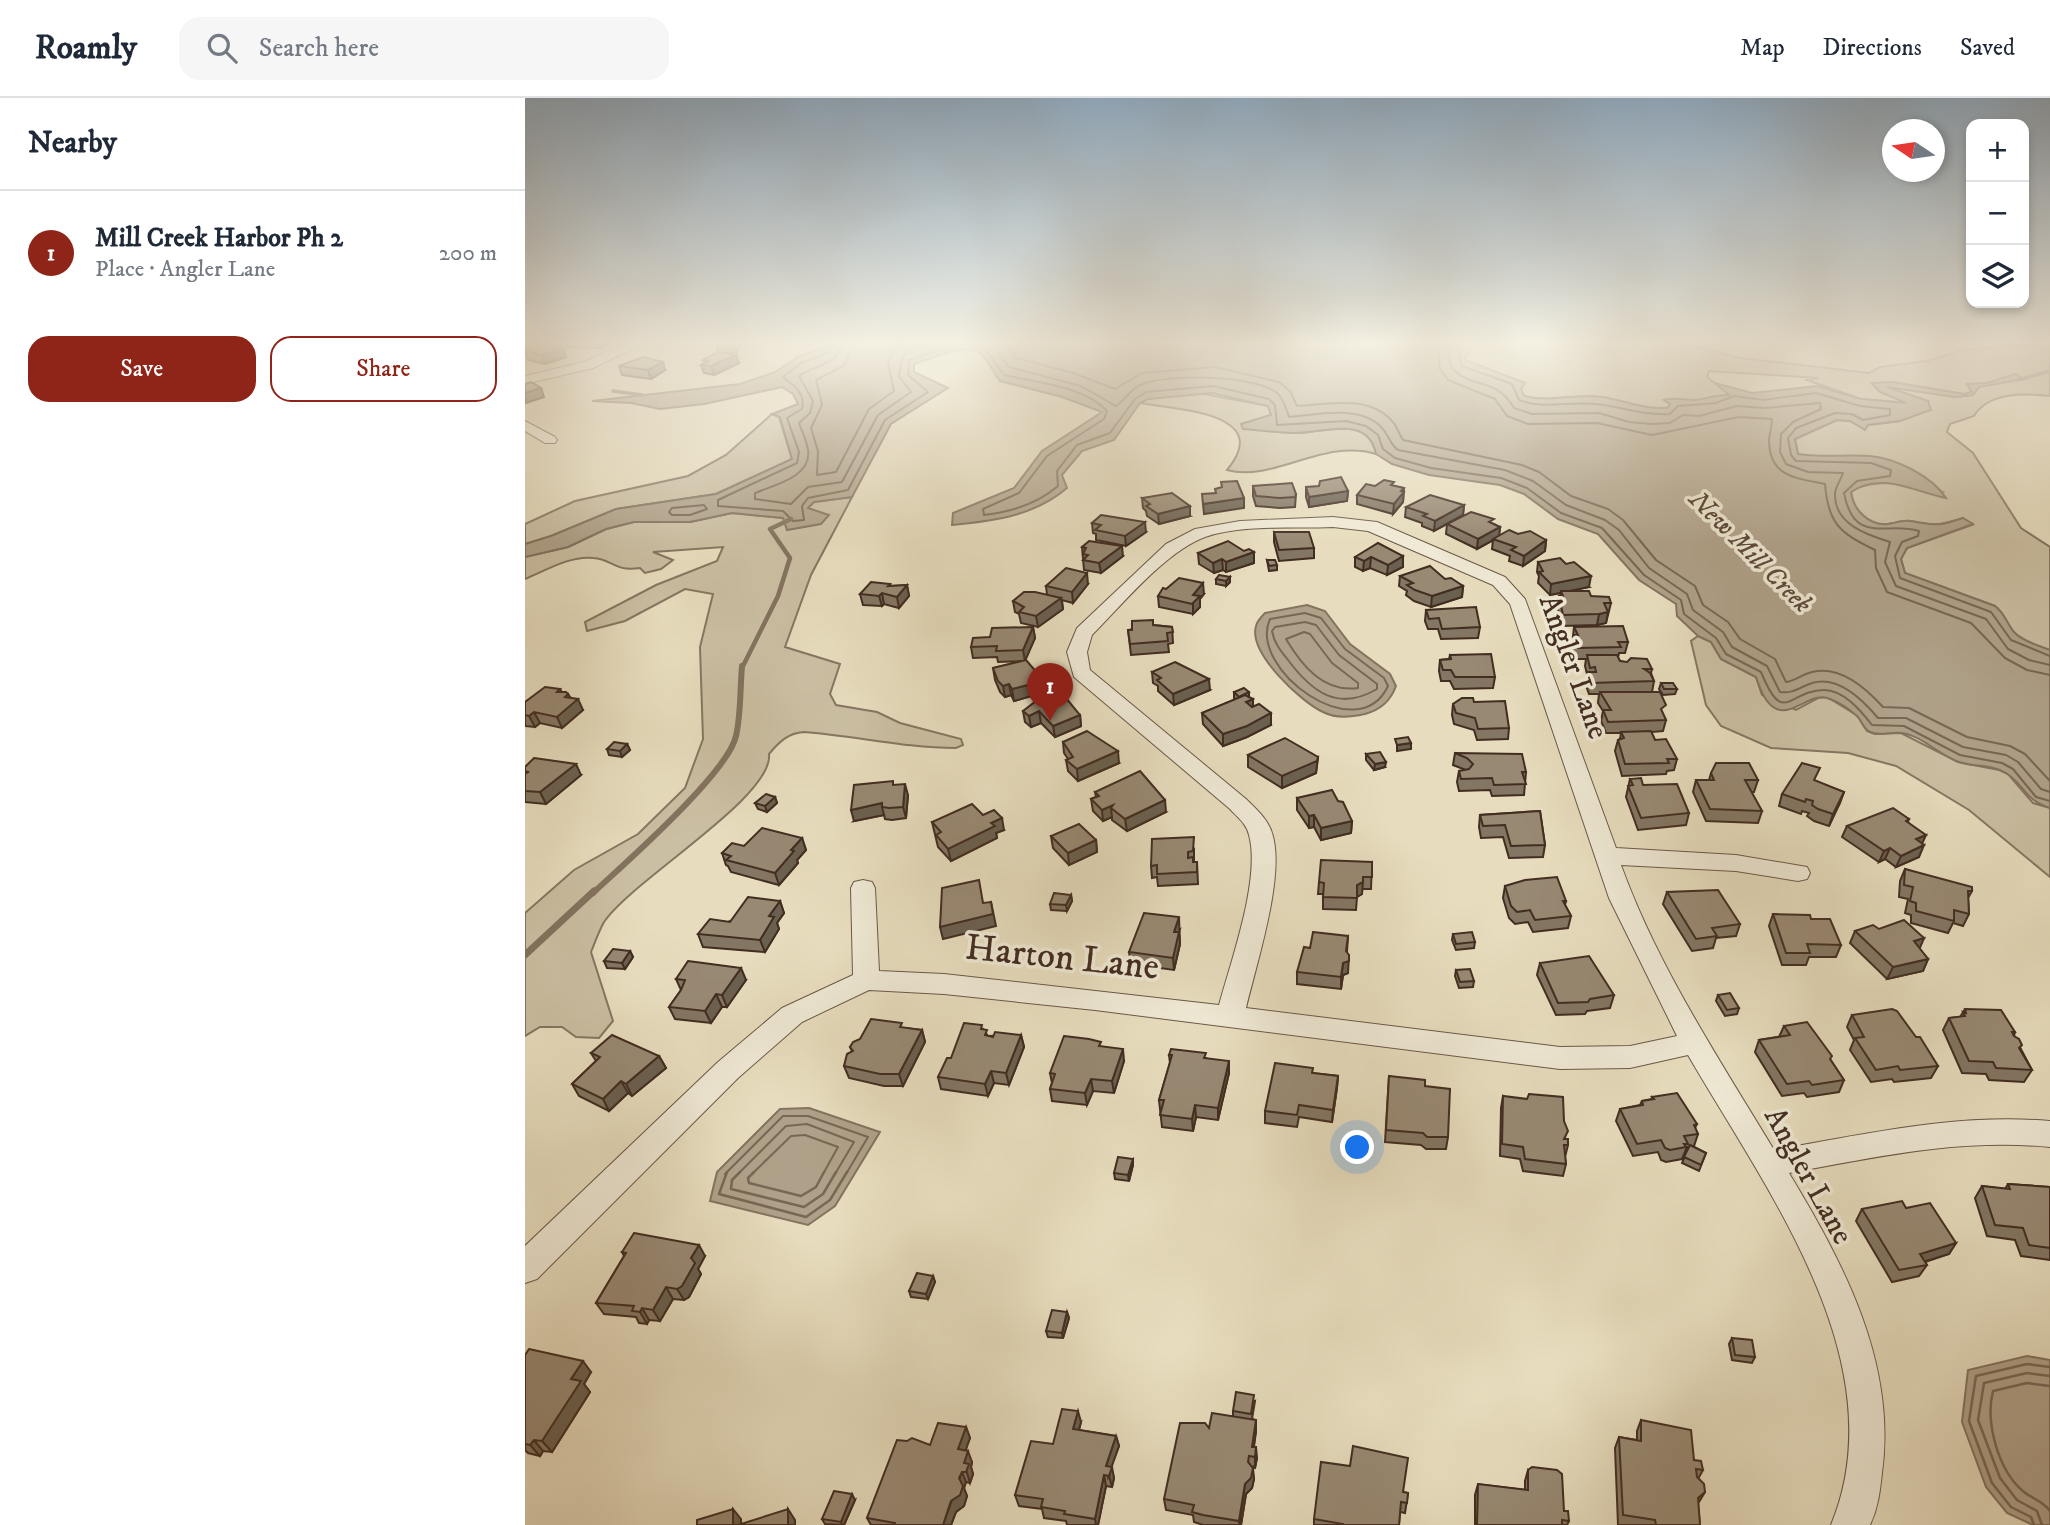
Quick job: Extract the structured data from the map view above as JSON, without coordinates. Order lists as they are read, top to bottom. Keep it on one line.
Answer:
{"streets":{"street":["Angler Lane","Harton Lane"]},"crossings":[["Angler Lane","Harton Lane"]],"water":["New Mill Creek"],"north":"left","page":{"header":"Roamly","search":"Search here","nav":["Map","Directions","Saved"],"heading":"Nearby","map_buttons":["+","−"],"list":[{"mark":"1","name":"Mill Creek Harbor Ph 2","note":"Place · Angler Lane","value":"200 m"}],"buttons":["Save","Share"],"pins":"1"}}
